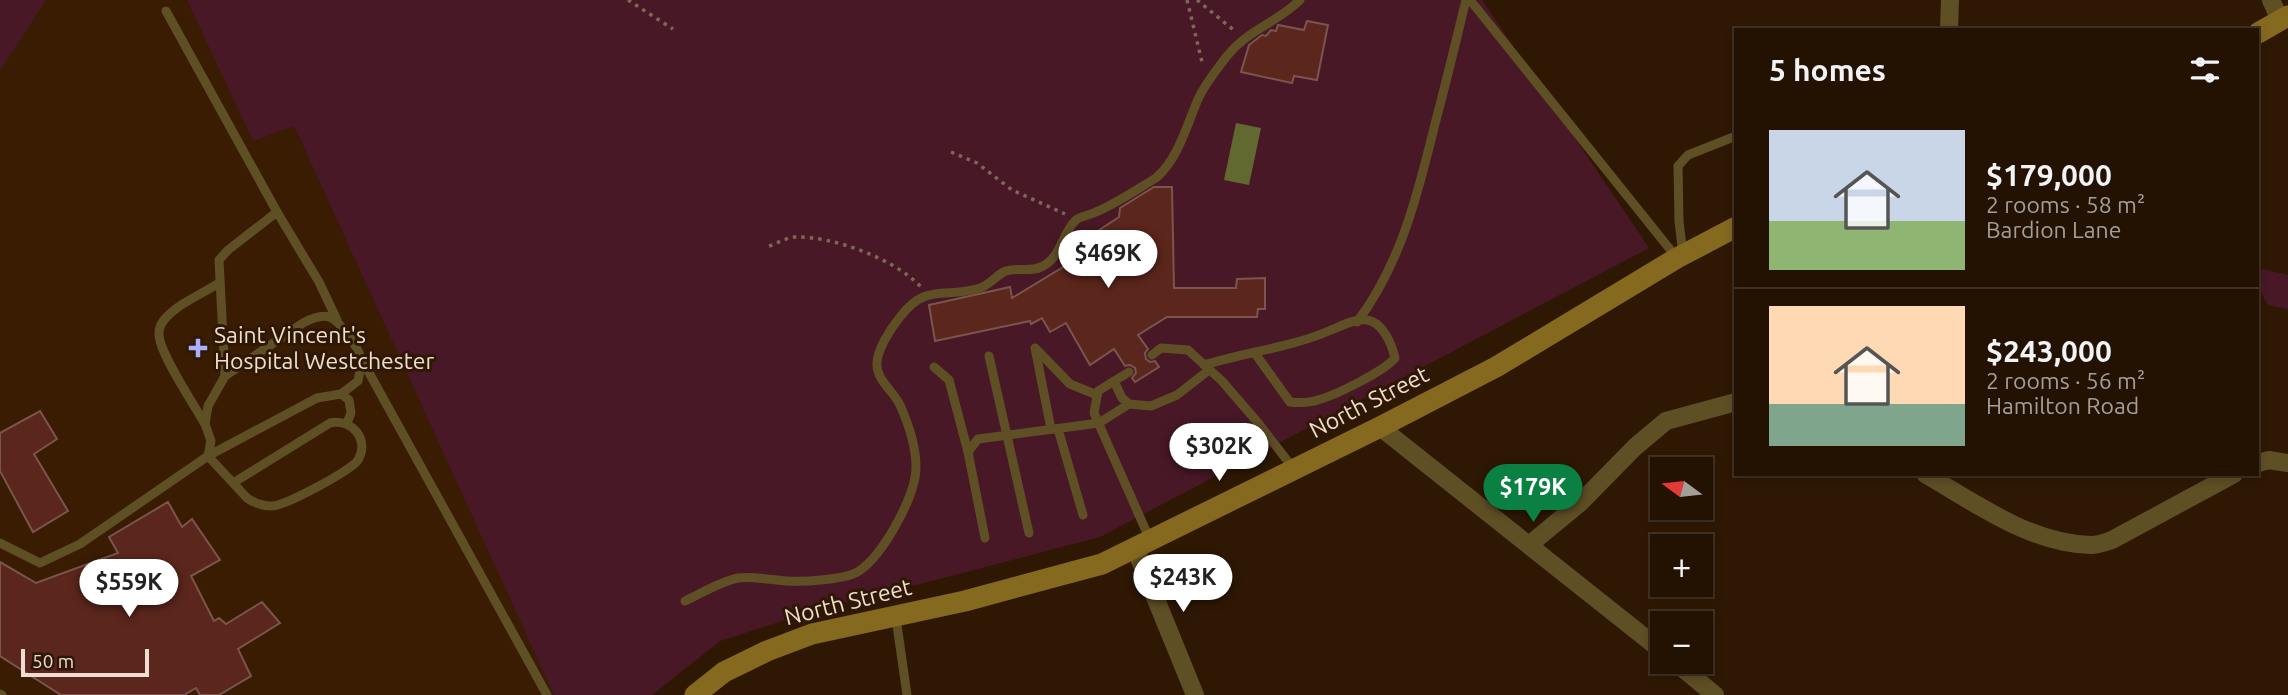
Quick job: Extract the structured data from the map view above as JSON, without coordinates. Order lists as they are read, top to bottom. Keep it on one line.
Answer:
{"streets":{"street":["North Street"]},"places":{"health":["Saint Vincent's Hospital Westchester"]},"scale_bar":"50 m","north":"left","page":{"heading":"5 homes","list":[{"name":"$179,000","note":"2 rooms · 58 m² · Bardion Lane"},{"name":"$243,000","note":"2 rooms · 56 m² · Hamilton Road"}],"price":["$469K","$302K","$179K","$243K","$559K"],"map_buttons":["+","−"],"scale":"50 m"}}
